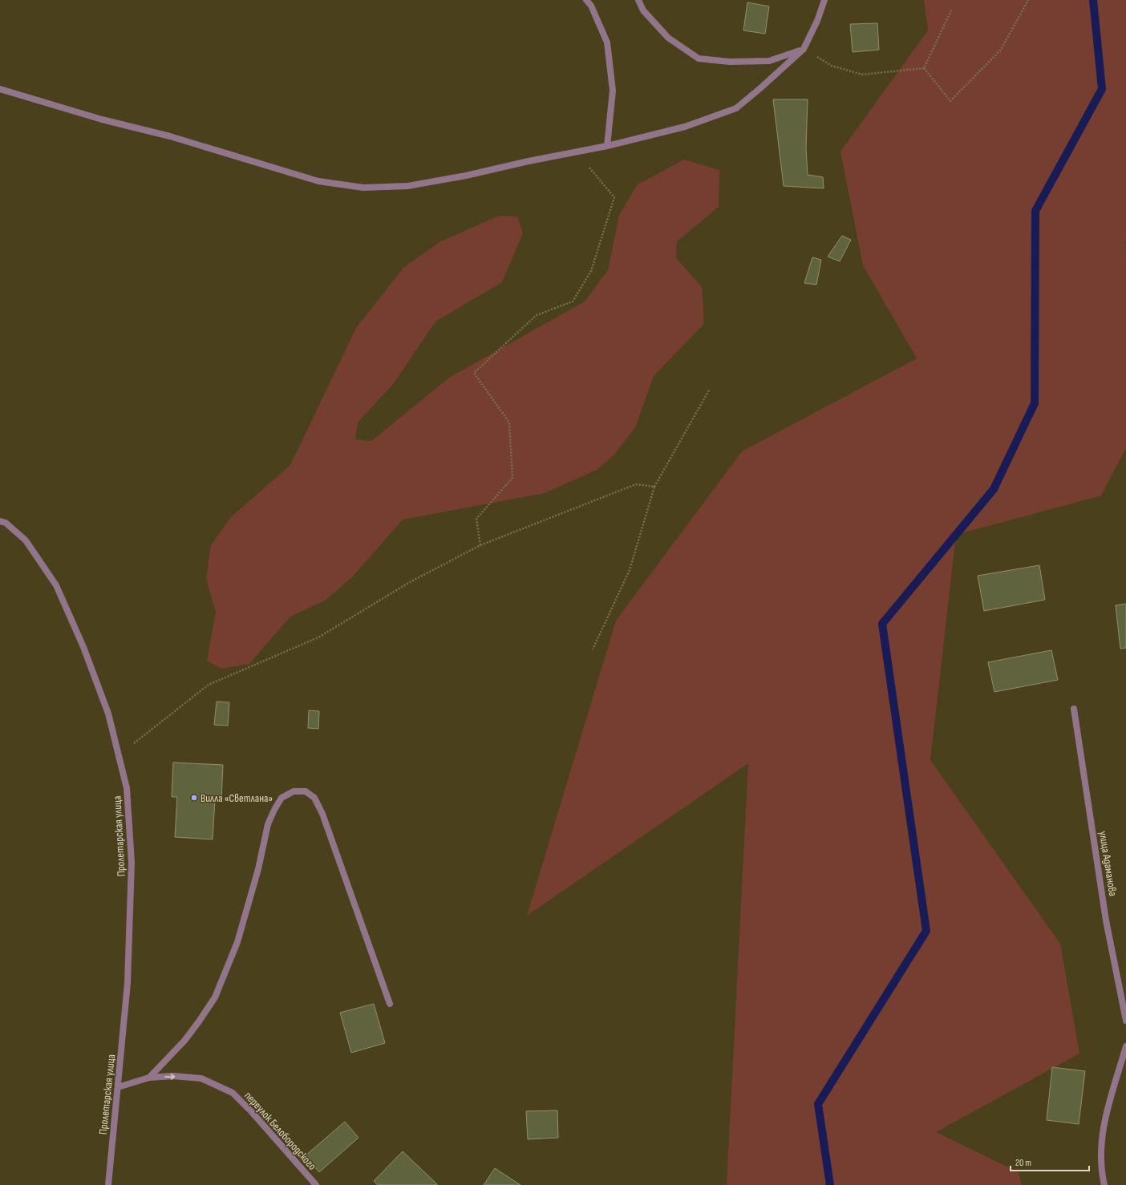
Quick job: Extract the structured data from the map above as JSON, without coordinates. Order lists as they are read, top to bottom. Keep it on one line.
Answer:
{"streets":{"street":["Пролетарская улица","улица Адаманова","переулок Белобородского"]},"crossings":[["Пролетарская улица","переулок Белобородского"]],"one_way":["переулок Белобородского"],"places":["Вилла «Светлана»"],"scale_bar":"20 m"}
